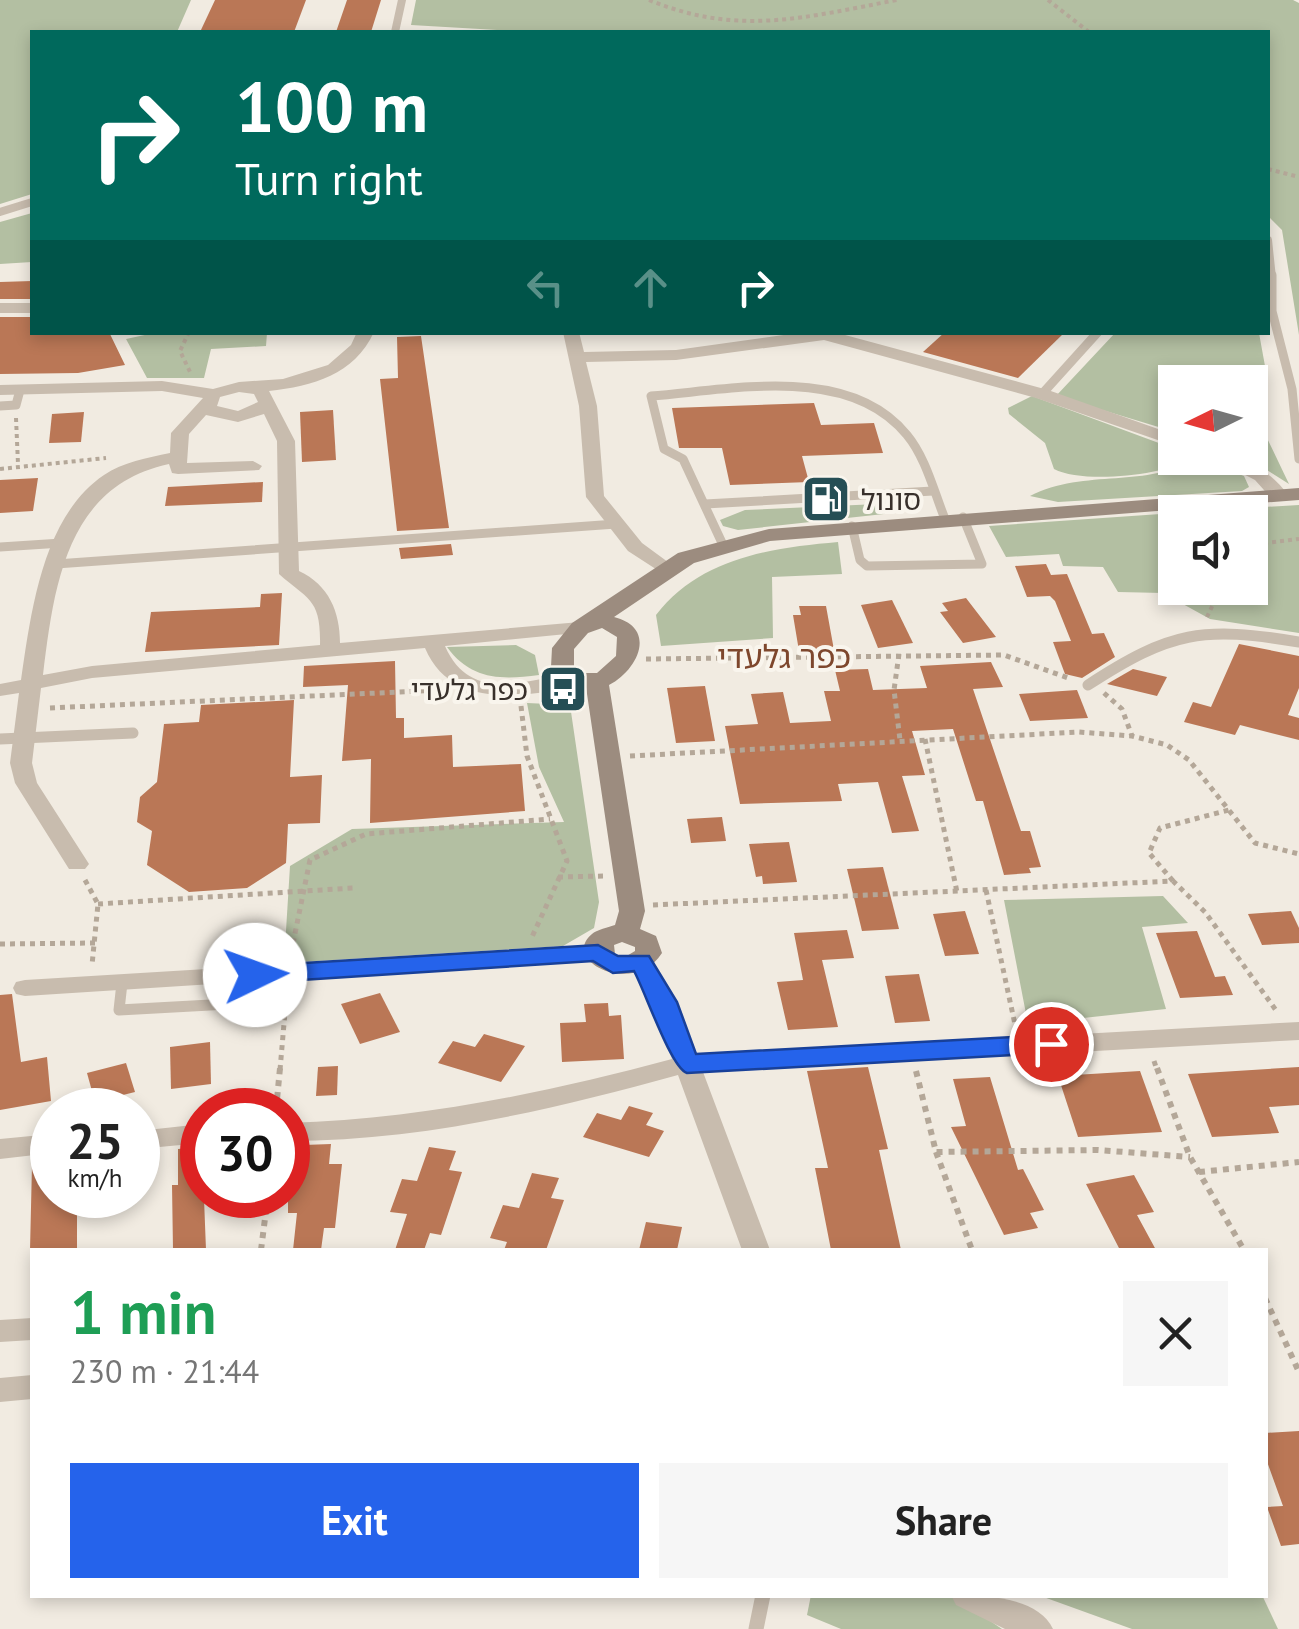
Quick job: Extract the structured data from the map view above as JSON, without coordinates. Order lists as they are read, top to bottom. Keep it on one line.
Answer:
{"districts":["כפר גלעדי"],"places":{"fuel station":["סונול"],"bus stop":["כפר גלעדי"]},"north":"left","page":{"turn":["100 m","Turn right"],"speed":"25 km/h","limit":"30","heading":["1 min","230 m · 21:44"],"buttons":["Exit","Share"]}}
